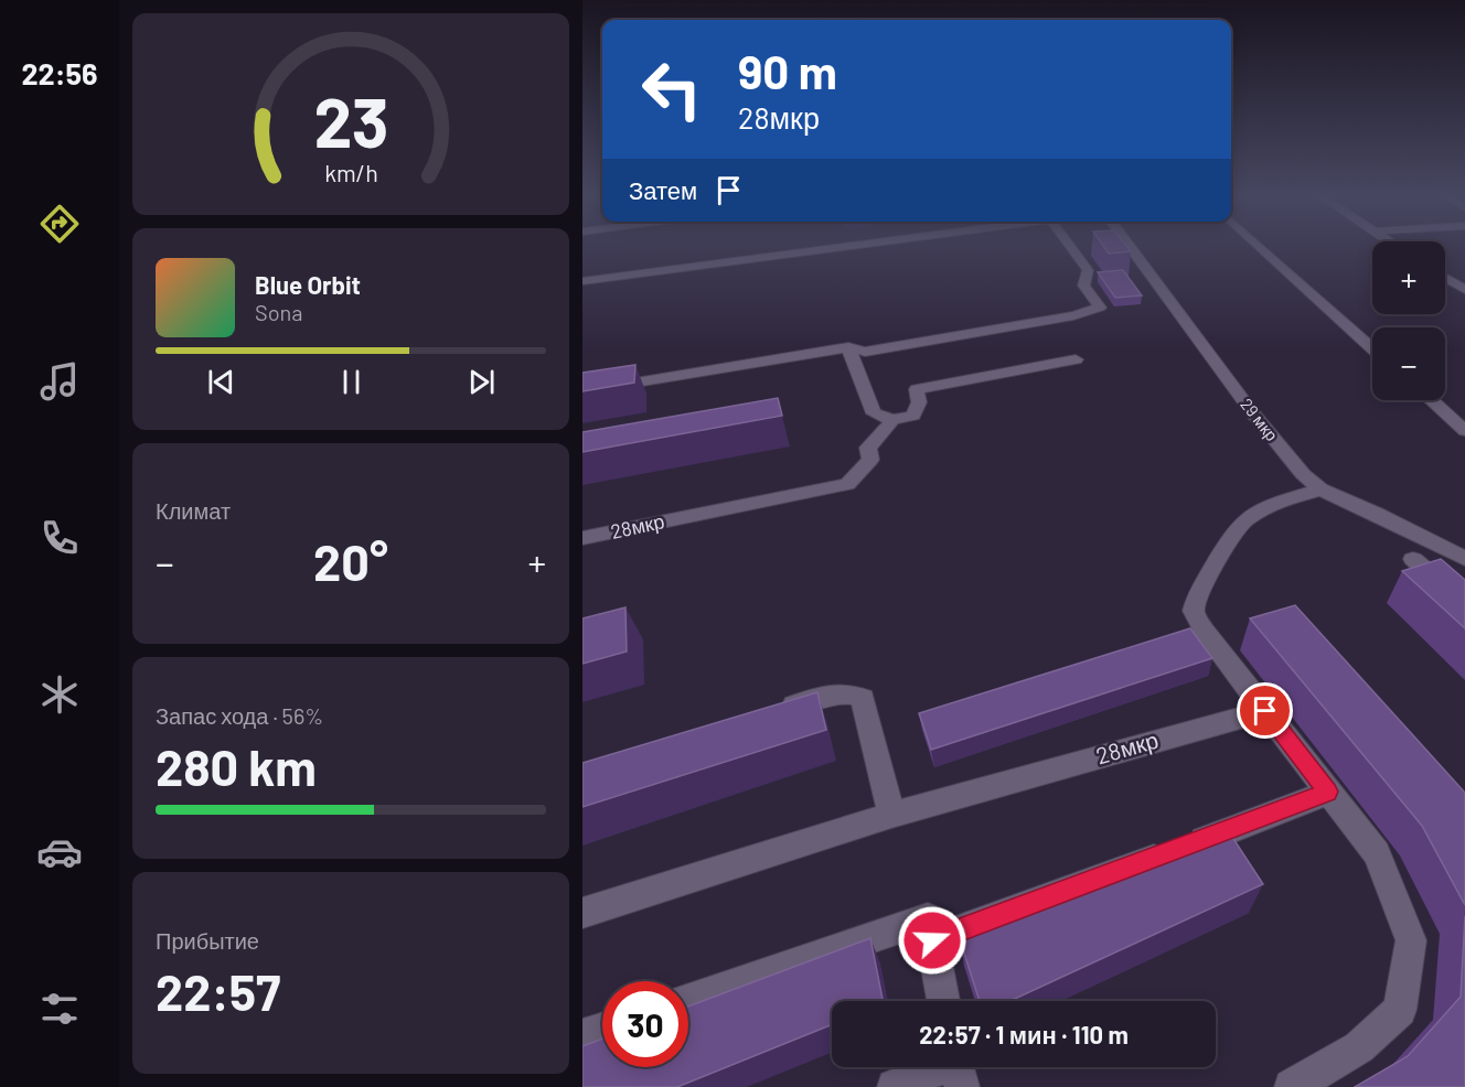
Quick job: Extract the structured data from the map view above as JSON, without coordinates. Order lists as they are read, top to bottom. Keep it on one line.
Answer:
{"streets":{"street":["29 мкр","28мкр"]},"page":{"tabs":"22:56","turn":["90 m","28мкр"],"then":"Затем","map_buttons":["+","−"],"song":["Blue Orbit","Sona"],"tile":["Климат",["Запас хода · 56%","280 km"],["Прибытие","22:57"]],"heat":["−","20°","+"],"limit":"30","trip":"22:57 · 1 мин · 110 m","gauge":["23","km/h"]}}
